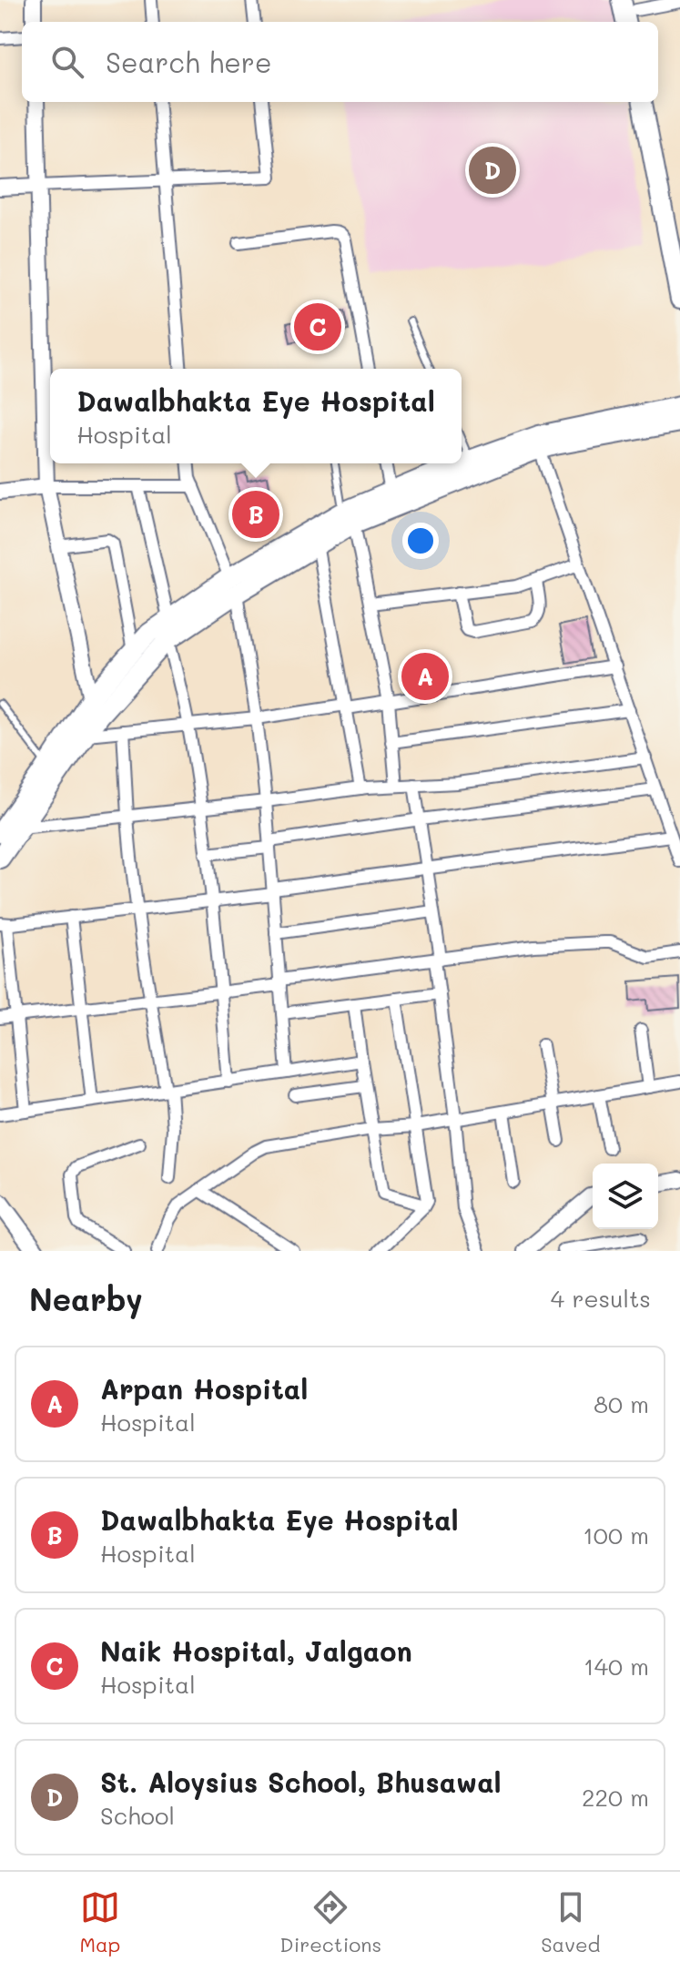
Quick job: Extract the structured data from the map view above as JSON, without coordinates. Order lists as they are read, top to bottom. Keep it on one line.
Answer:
{"page":{"search":"Search here","pins":["D","C","B","A"],"popup":["Dawalbhakta Eye Hospital","Hospital"],"heading":["Nearby","4 results"],"list":[{"mark":"A","name":"Arpan Hospital","note":"Hospital","value":"80 m"},{"mark":"B","name":"Dawalbhakta Eye Hospital","note":"Hospital","value":"100 m"},{"mark":"C","name":"Naik Hospital, Jalgaon","note":"Hospital","value":"140 m"},{"mark":"D","name":"St. Aloysius School, Bhusawal","note":"School","value":"220 m"}],"nav":["Map","Directions","Saved"]}}
